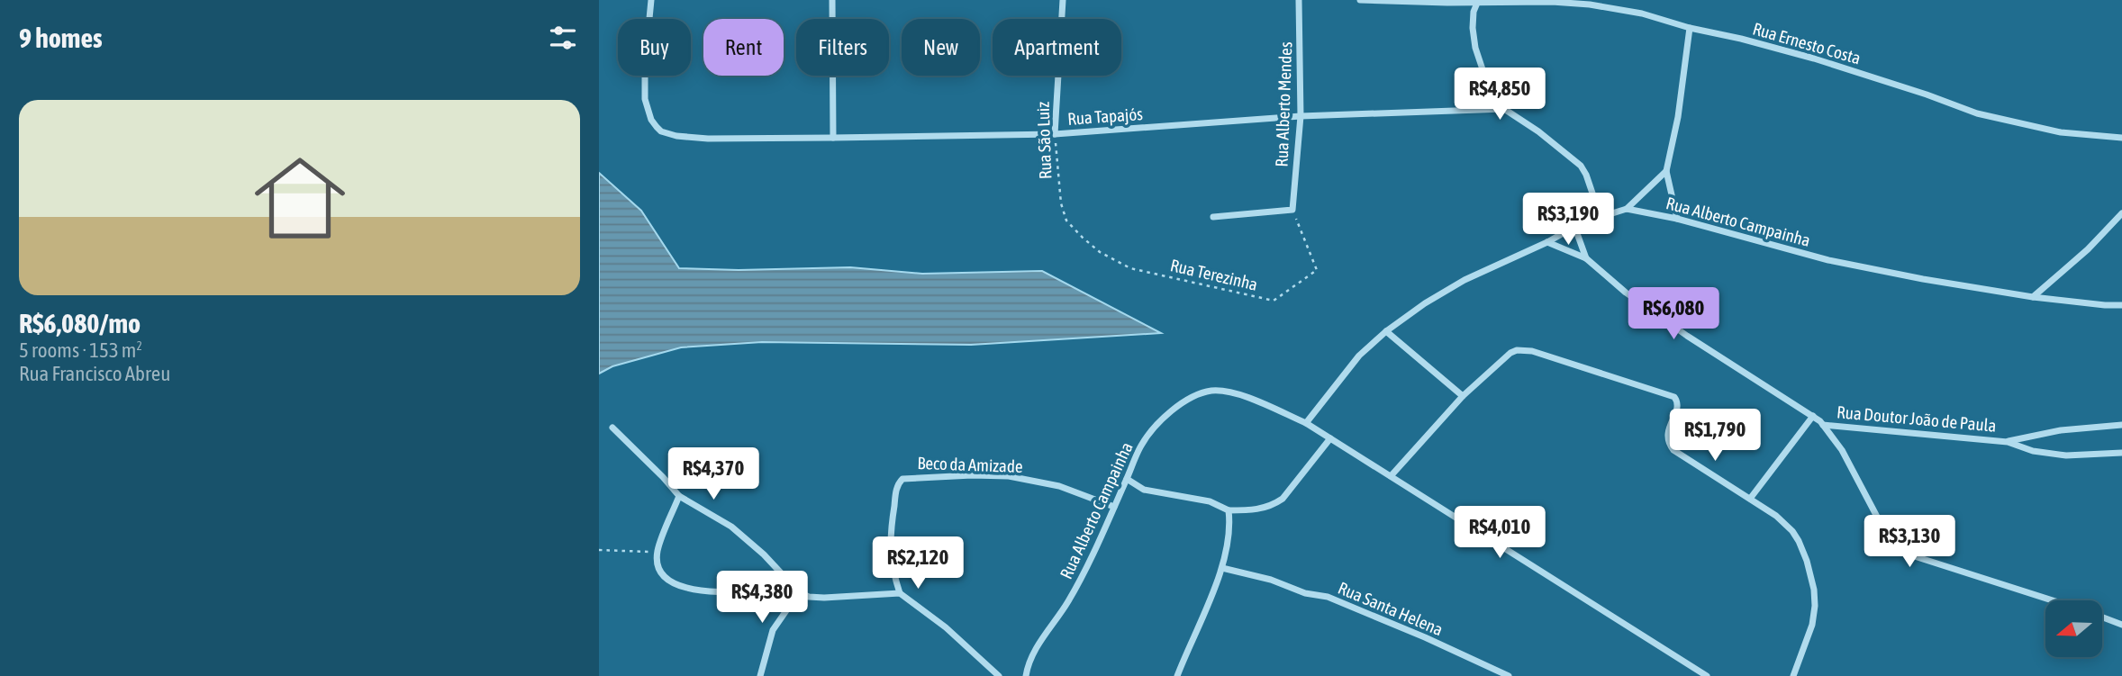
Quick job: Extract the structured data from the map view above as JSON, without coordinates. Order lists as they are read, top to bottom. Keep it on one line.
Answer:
{"streets":{"street":["Rua Ernesto Costa","Rua Alberto Mendes","Rua Tapajós","Rua São Luiz","Rua Alberto Campainha","Rua Doutor João de Paula","Beco da Amizade","Rua Santa Helena"],"path":["Rua Terezinha"]},"crossings":[["Rua Alberto Mendes","Rua Tapajós"],["Rua Alberto Mendes","Rua Terezinha"],["Rua Tapajós","Rua São Luiz"],["Rua São Luiz","Rua Terezinha"],["Rua Alberto Campainha","Beco da Amizade"]],"north":"left","page":{"heading":"9 homes","chip":["Buy","Rent","Filters","New","Apartment"],"price":["R$4,850","R$3,190","R$6,080","R$1,790","R$4,370","R$4,010","R$3,130","R$2,120","R$4,380"],"list":[{"name":"R$6,080/mo","note":"5 rooms · 153 m² · Rua Francisco Abreu"}]}}
